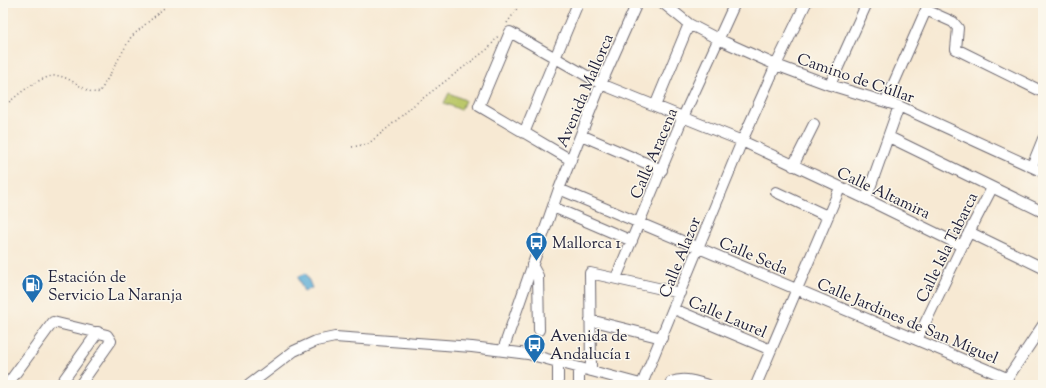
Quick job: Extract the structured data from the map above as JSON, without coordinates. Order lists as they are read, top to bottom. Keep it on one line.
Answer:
{"streets":{"street":["Camino de Cúllar","Avenida Mallorca","Calle Aracena","Calle Altamira","Calle Isla Tabarca","Calle Seda","Calle Alazor","Calle Laurel","Calle Jardines de San Miguel"]},"crossings":[["Camino de Cúllar","Calle Aracena"],["Camino de Cúllar","Calle Alazor"],["Avenida Mallorca","Calle Altamira"],["Avenida Mallorca","Calle Seda"],["Calle Aracena","Calle Altamira"],["Calle Aracena","Calle Seda"],["Calle Altamira","Calle Isla Tabarca"],["Calle Altamira","Calle Alazor"],["Calle Isla Tabarca","Calle Jardines de San Miguel"],["Calle Seda","Calle Alazor"],["Calle Seda","Calle Jardines de San Miguel"],["Calle Alazor","Calle Laurel"]],"places":{"bus stop":["Mallorca 1","Avenida de Andalucía 1"],"fuel station":["Estación de Servicio La Naranja"]}}
